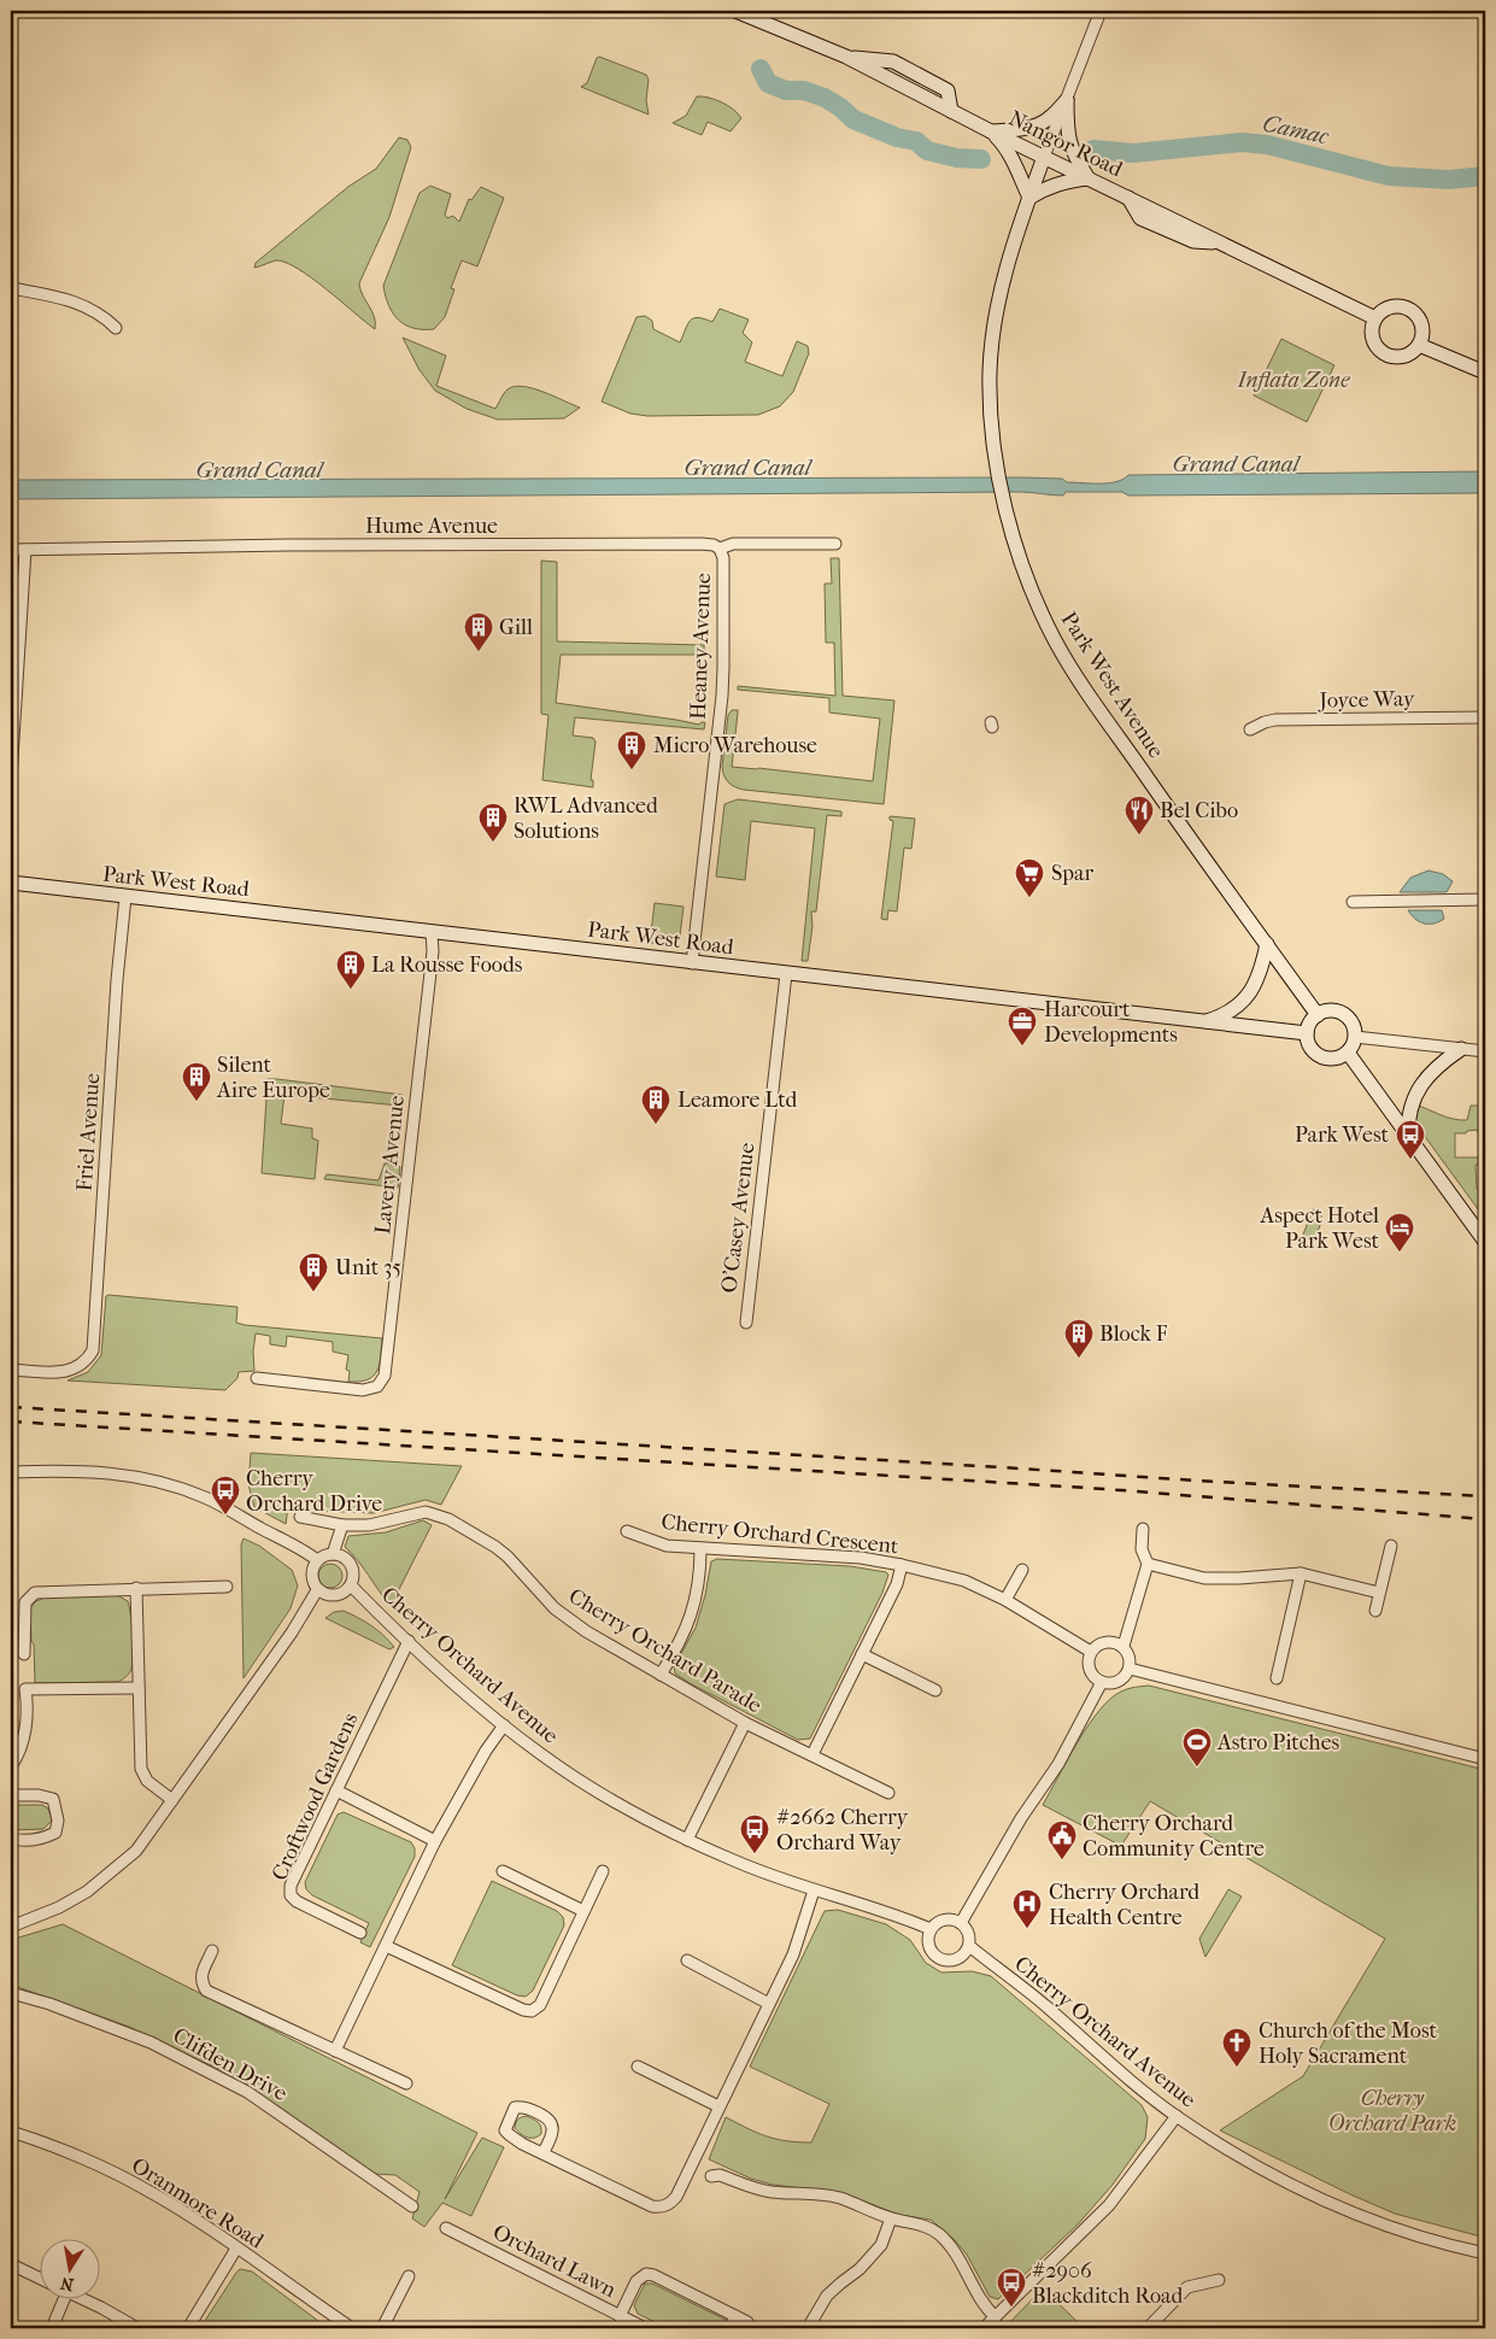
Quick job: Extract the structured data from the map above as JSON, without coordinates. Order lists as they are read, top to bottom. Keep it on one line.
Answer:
{"streets":{"street":["Nangor Road","Hume Avenue","Heaney Avenue","Park West Avenue","Joyce Way","Park West Road","Friel Avenue","Lavery Avenue","O'Casey Avenue","Cherry Orchard Crescent","Cherry Orchard Parade","Cherry Orchard Avenue","Croftwood Gardens","Clifden Drive","Oranmore Road","Orchard Lawn"]},"crossings":[["Nangor Road","Park West Avenue"],["Hume Avenue","Heaney Avenue"],["Heaney Avenue","Park West Road"],["Park West Avenue","Park West Road"],["Park West Road","Friel Avenue"],["Park West Road","Lavery Avenue"],["Park West Road","O'Casey Avenue"],["Cherry Orchard Avenue","Croftwood Gardens"]],"water":["Camac","Grand Canal"],"parks":["Inflata Zone","Cherry Orchard Park"],"places":{"building":["Gill","Micro Warehouse","RWL Advanced Solutions","La Rousse Foods","Silent Aire Europe","Leamore Ltd","Unit 35","Block F"],"restaurant":["Bel Cibo"],"supermarket":["Spar"],"office":["Harcourt Developments"],"bus stop":["Park West","Cherry Orchard Drive","#2662 Cherry Orchard Way","#2906 Blackditch Road"],"hotel":["Aspect Hotel Park West"],"sports":["Astro Pitches"],"public building":["Cherry Orchard Community Centre"],"hospital":["Cherry Orchard Health Centre"],"church":["Church of the Most Holy Sacrament"]},"north":"bottom"}
